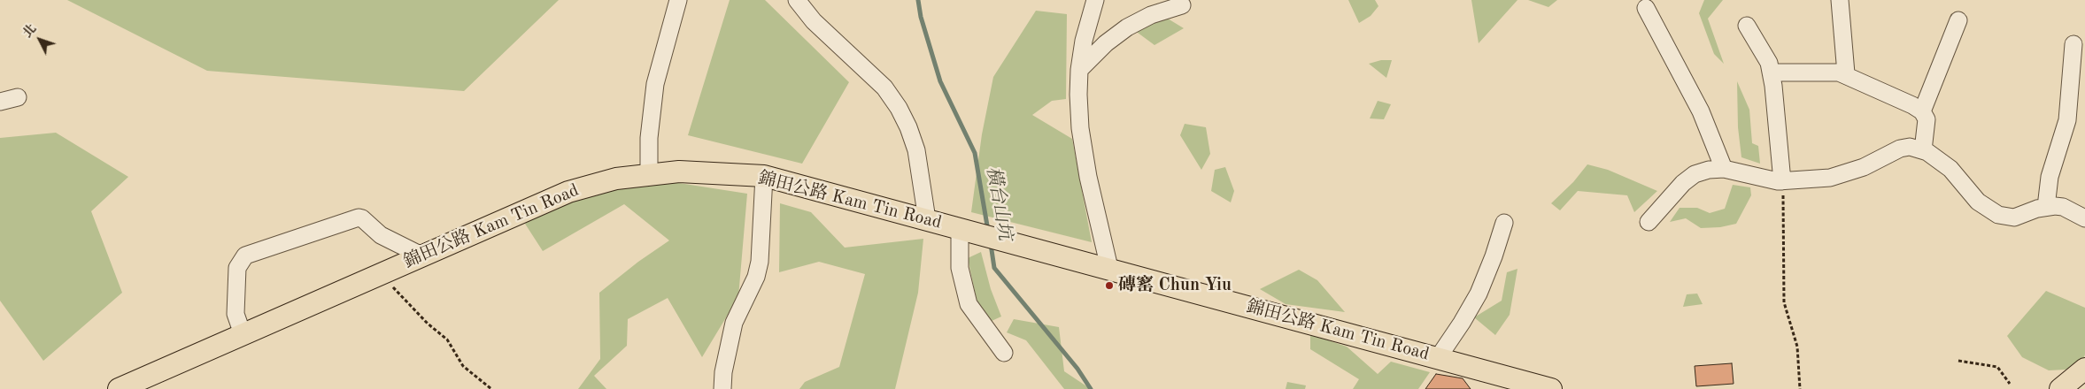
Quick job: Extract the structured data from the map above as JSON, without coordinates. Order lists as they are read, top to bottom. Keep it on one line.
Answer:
{"streets":{"main road":["錦田公路 Kam Tin Road"]},"water":["橫台山坑"],"places":["磚窰 Chun Yiu"],"north":"top left"}
